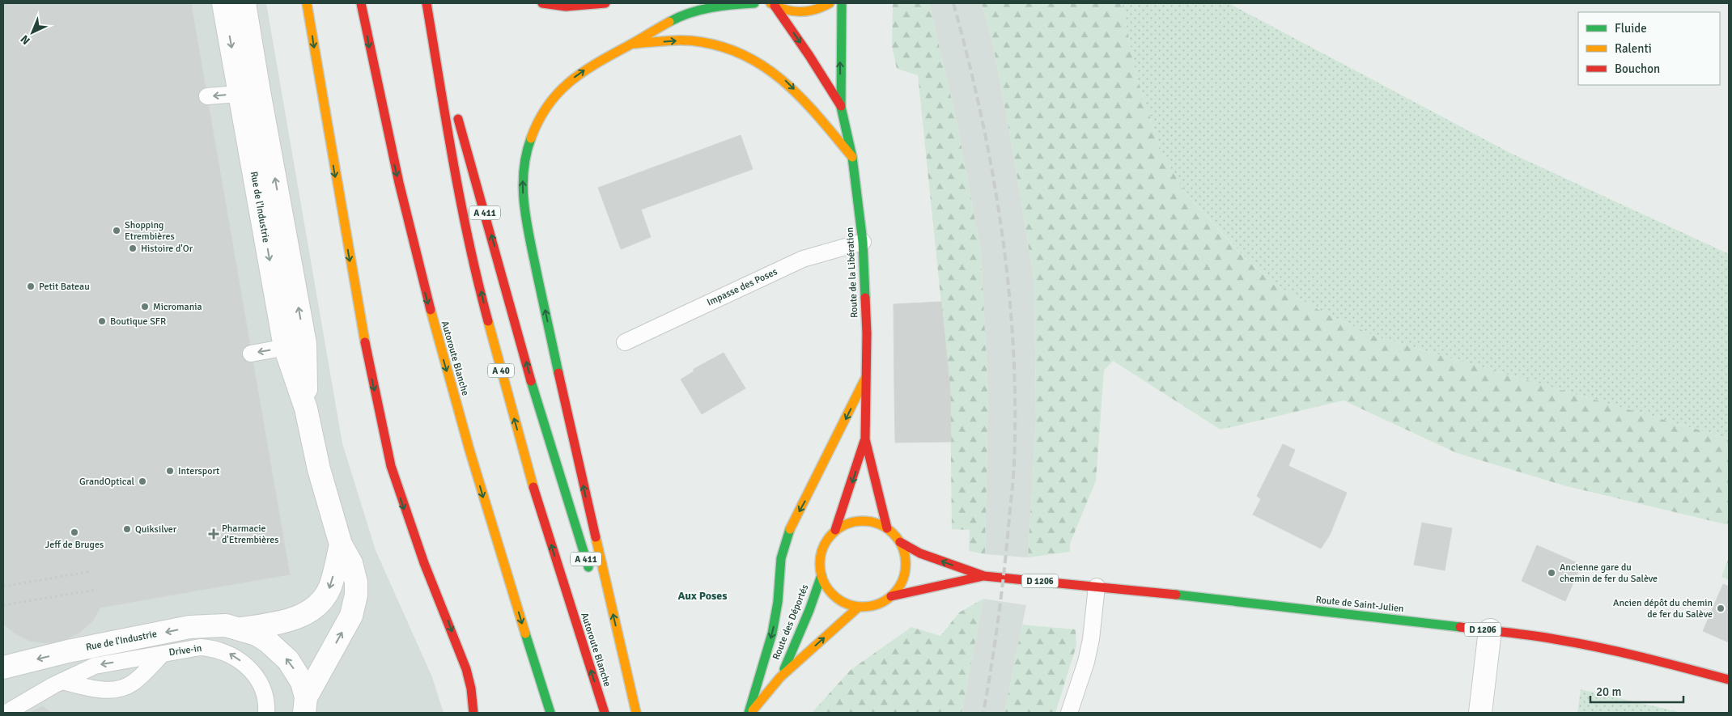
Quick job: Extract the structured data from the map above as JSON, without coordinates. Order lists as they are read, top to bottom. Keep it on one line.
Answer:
{"streets":{"main road":["A 411","Route de la Libération","Autoroute Blanche","A 40","D 1206","Route de Saint-Julien","Route des Déportés"],"street":["Rue de l'Industrie"],"lane":["Impasse des Poses","Drive-in"]},"crossings":[["A 411","Autoroute Blanche"],["Route de la Libération","Impasse des Poses"],["Route de la Libération","Route de Saint-Julien"],["Route de la Libération","Route des Déportés"],["Route de Saint-Julien","Route des Déportés"]],"one_way":["Route des Déportés","Drive-in"],"districts":["Aux Poses"],"places":{"other":["Shopping Etrembières","Histoire d'Or","Petit Bateau","Micromania","Boutique SFR","Intersport","GrandOptical","Quiksilver","Jeff de Bruges","Ancienne gare du chemin de fer du Salève","Ancien dépôt du chemin de fer du Salève"],"health":["Pharmacie d'Etrembières"]},"legend":["Fluide","Ralenti","Bouchon"],"scale_bar":"20 m","north":"bottom left"}
